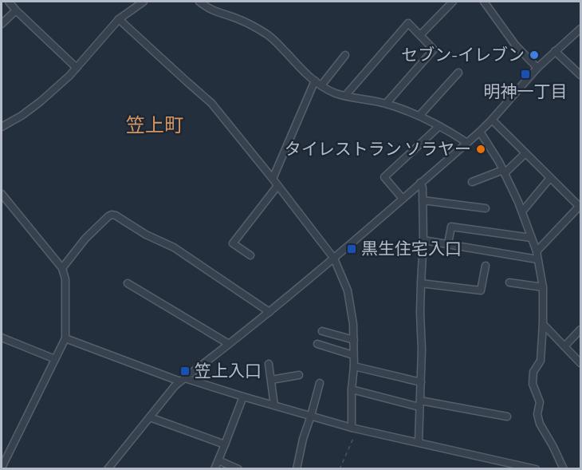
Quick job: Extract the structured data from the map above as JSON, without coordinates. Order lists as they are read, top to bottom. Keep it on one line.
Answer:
{"districts":["笠上町"],"places":{"other":["セブン-イレブン","タイレストラン ソラヤー"],"transit":["明神一丁目","黒生住宅入口","笠上入口"]}}
